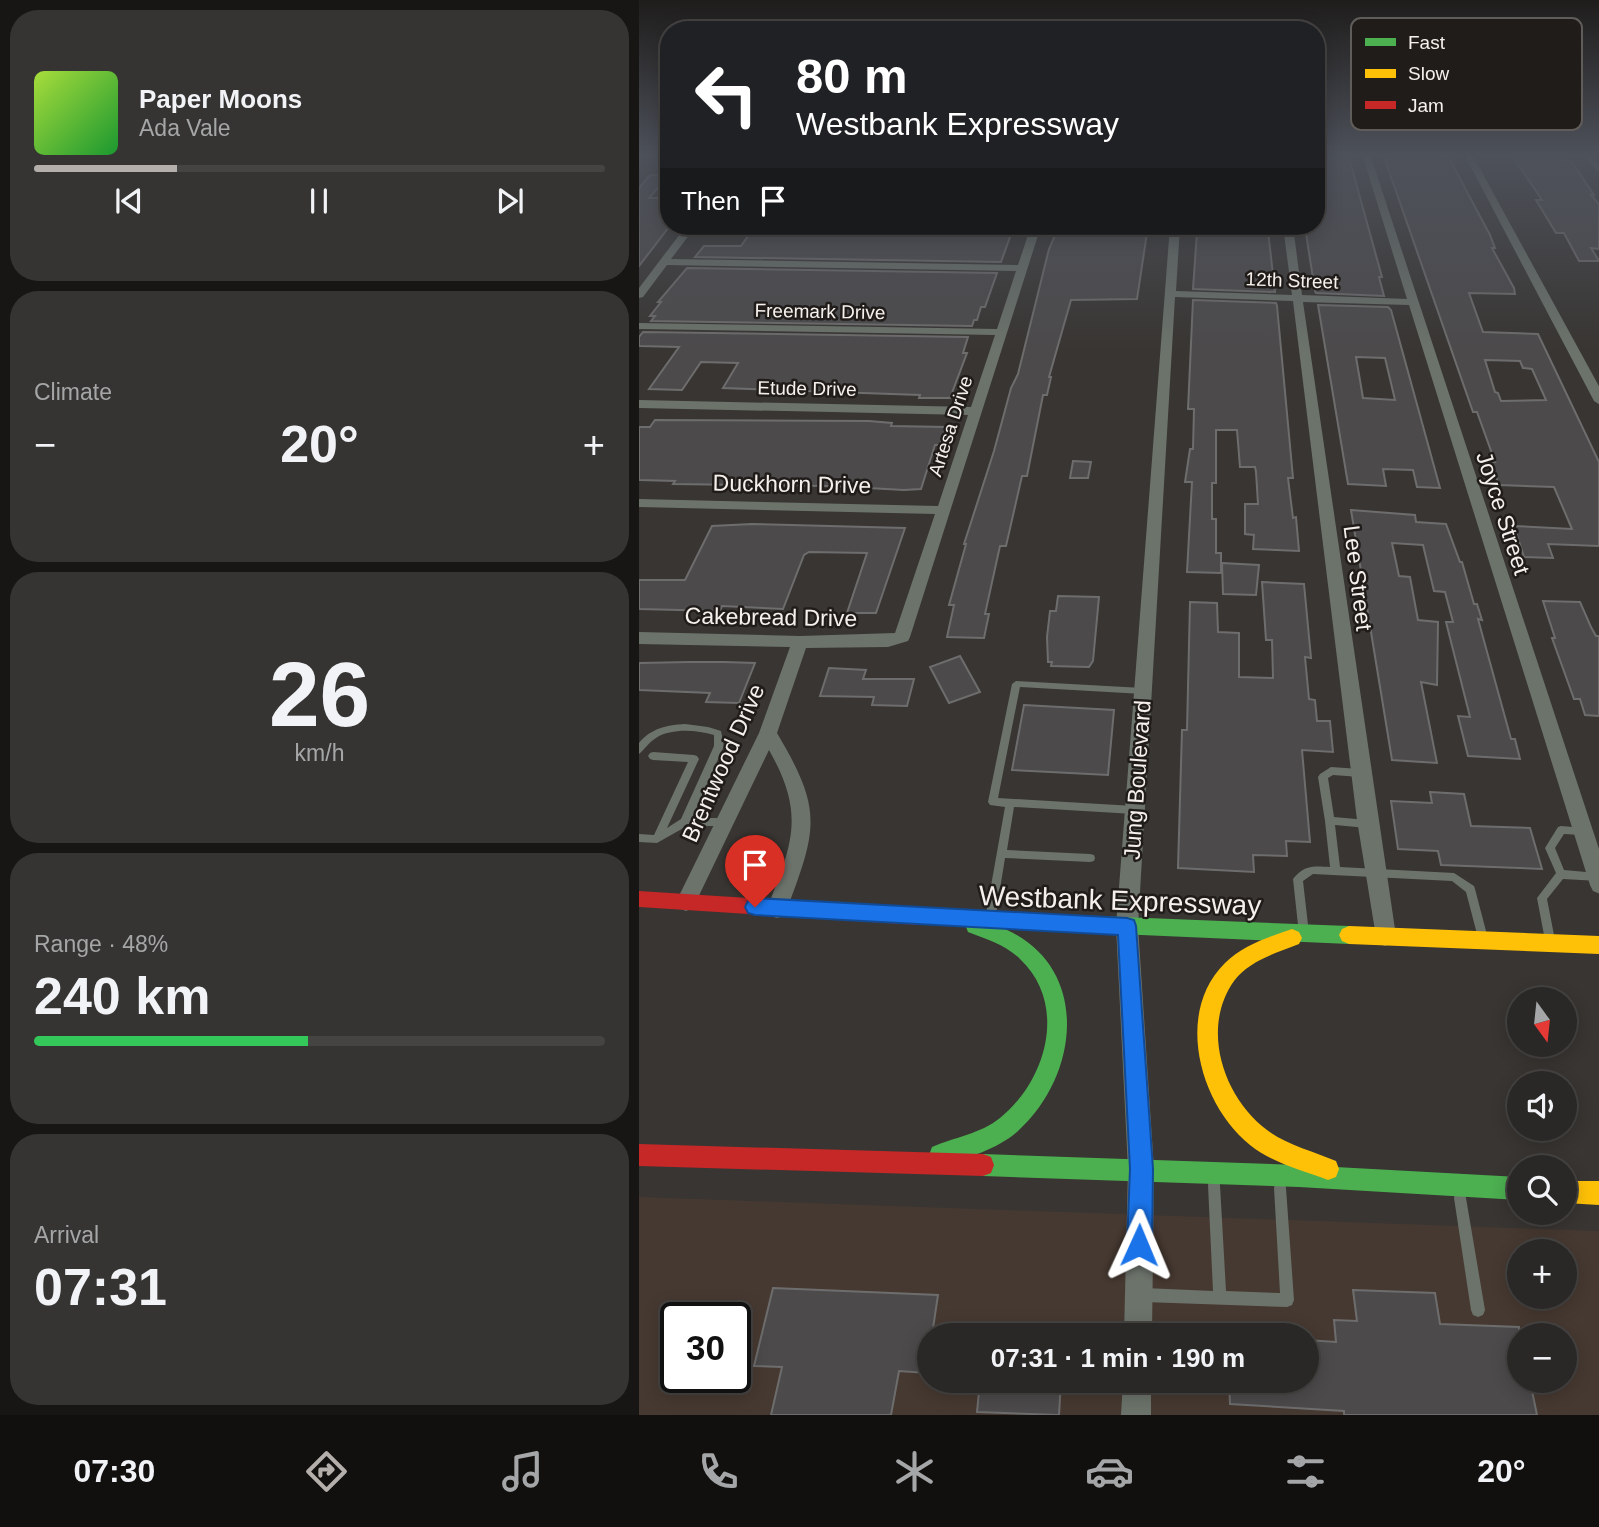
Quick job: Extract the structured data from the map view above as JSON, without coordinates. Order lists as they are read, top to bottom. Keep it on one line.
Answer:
{"streets":{"highway":["Westbank Expressway"],"street":["12th Street","Freemark Drive","Etude Drive","Artesa Drive","Duckhorn Drive","Joyce Street","Lee Street","Cakebread Drive","Brentwood Drive","Jung Boulevard"]},"crossings":[["12th Street","Joyce Street"],["12th Street","Lee Street"],["12th Street","Jung Boulevard"],["Freemark Drive","Artesa Drive"],["Etude Drive","Artesa Drive"],["Artesa Drive","Duckhorn Drive"],["Artesa Drive","Cakebread Drive"],["Lee Street","Westbank Expressway"],["Cakebread Drive","Brentwood Drive"],["Brentwood Drive","Westbank Expressway"],["Jung Boulevard","Westbank Expressway"]],"legend":["Fast","Slow","Jam"],"north":"bottom","page":{"turn":["80 m","Westbank Expressway"],"song":["Paper Moons","Ada Vale"],"then":"Then","tile":["Climate",["26","km/h"],["Range · 48%","240 km"],["Arrival","07:31"]],"heat":["−","20°","+"],"map_buttons":["+","−"],"limit":"30","trip":"07:31 · 1 min · 190 m","tabs":["07:30","20°"]}}
